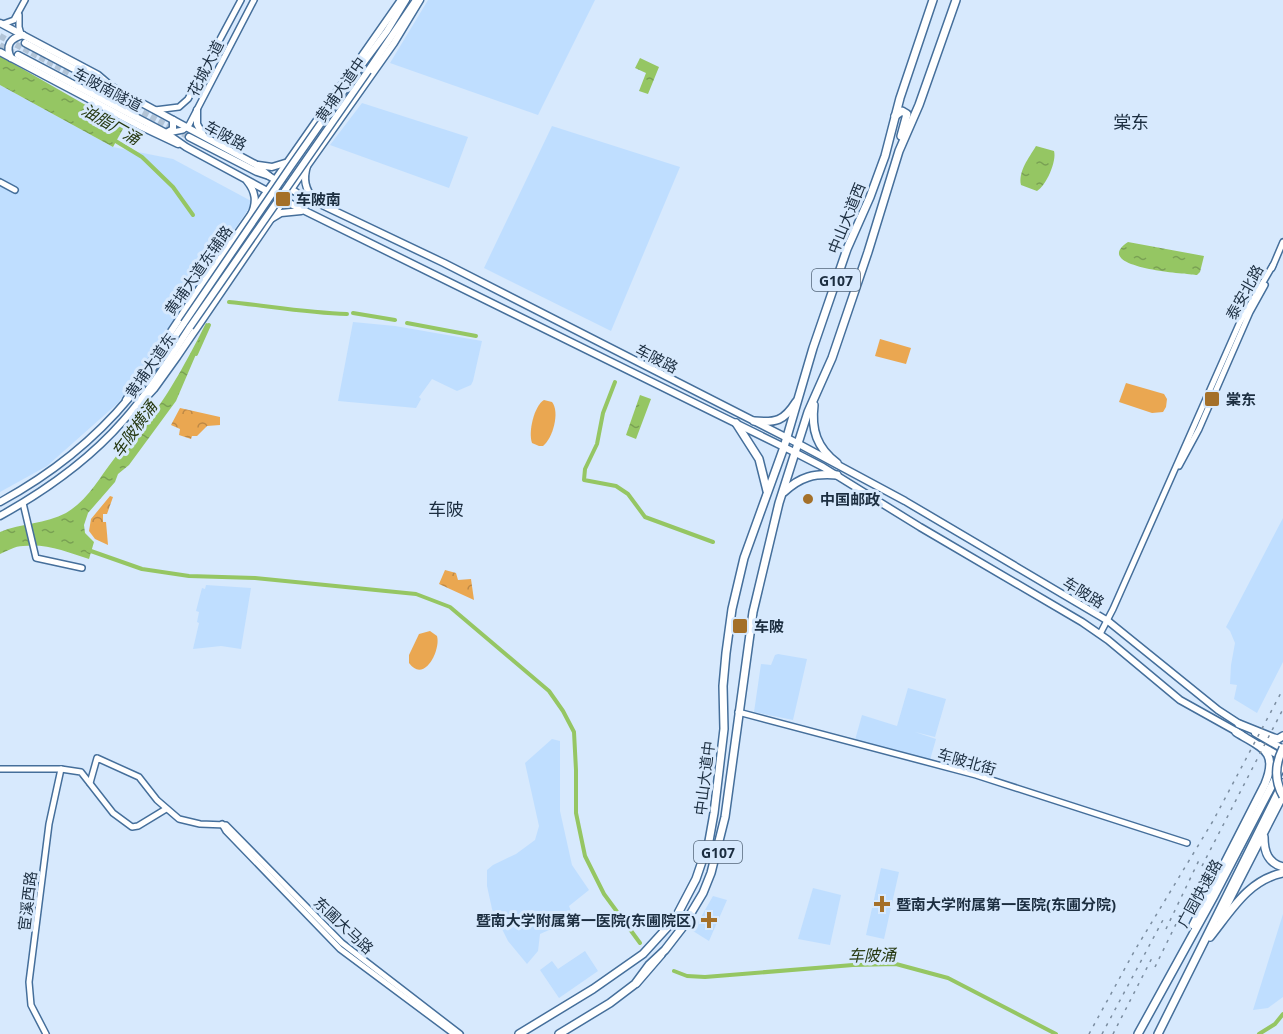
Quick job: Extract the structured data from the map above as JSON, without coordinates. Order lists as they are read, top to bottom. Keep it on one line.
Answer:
{"streets":{"highway":["中山大道西","G107","中山大道中","广园快速路"],"main road":["车陂南隧道","黄埔大道中","车陂路","黄埔大道东辅路","黄埔大道东"],"street":["花城大道","泰安北路","车陂北街","宦溪西路","东圃大马路"]},"crossings":[["花城大道","车陂路"],["车陂南隧道","车陂路"],["黄埔大道中","黄埔大道东辅路"],["黄埔大道中","黄埔大道东"],["车陂路","中山大道西"],["车陂路","黄埔大道东辅路"],["车陂路","泰安北路"],["车陂路","中山大道中"],["中山大道西","中山大道中"],["黄埔大道东辅路","黄埔大道东"],["车陂北街","中山大道中"]],"districts":["棠东","车陂"],"water":["油脂厂涌","车陂横涌","车陂涌"],"places":{"transit":["车陂南","棠东","车陂"],"other":["中国邮政"],"health":["暨南大学附属第一医院(东圃分院)","暨南大学附属第一医院(东圃院区)"]}}
